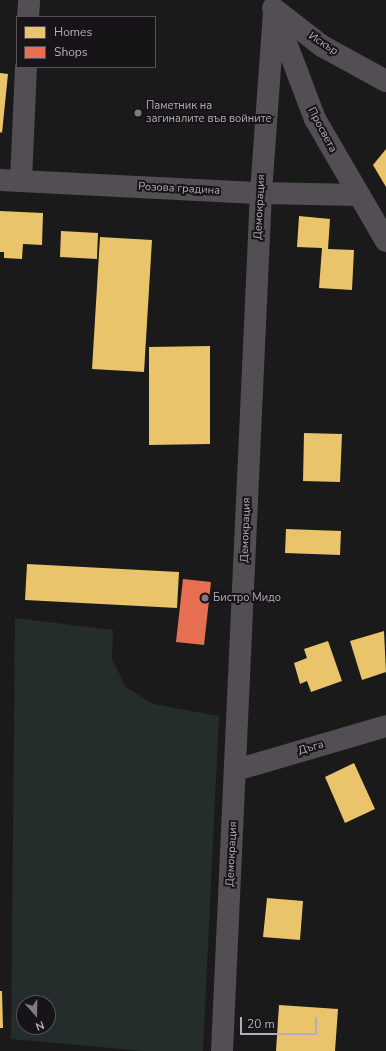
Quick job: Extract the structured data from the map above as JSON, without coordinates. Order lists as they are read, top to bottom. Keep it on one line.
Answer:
{"streets":{"street":["Искър","Просвета","Розова градина","Демокрация","Дъга"]},"crossings":[["Искър","Просвета"],["Искър","Демокрация"],["Просвета","Розова градина"],["Просвета","Демокрация"],["Розова градина","Демокрация"],["Демокрация","Дъга"]],"places":["Паметник на загиналите във войните","Бистро Мидо"],"legend":["Homes","Shops"],"scale_bar":"20 m","north":"bottom"}
